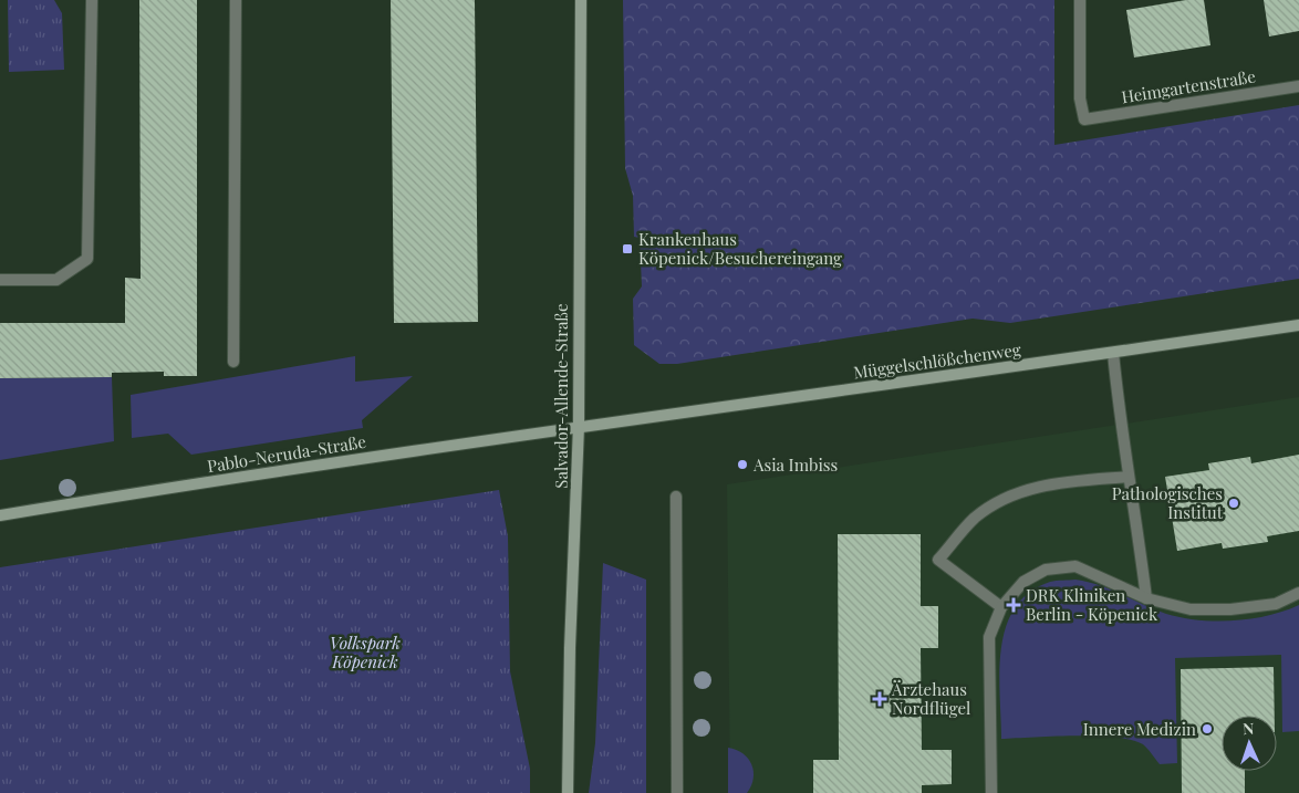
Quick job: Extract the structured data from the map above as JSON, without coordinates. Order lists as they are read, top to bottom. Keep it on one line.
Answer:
{"streets":{"street":["Heimgartenstraße","Müggelschlößchenweg","Salvador-Allende-Straße","Pablo-Neruda-Straße"]},"crossings":[["Müggelschlößchenweg","Salvador-Allende-Straße"],["Müggelschlößchenweg","Pablo-Neruda-Straße"],["Salvador-Allende-Straße","Pablo-Neruda-Straße"]],"parks":["Volkspark Köpenick"],"places":{"transit":["Krankenhaus Köpenick/Besuchereingang"],"other":["Asia Imbiss","Pathologisches Institut","Innere Medizin"],"health":["DRK Kliniken Berlin - Köpenick","Ärztehaus Nordflügel"]},"north":"top"}
